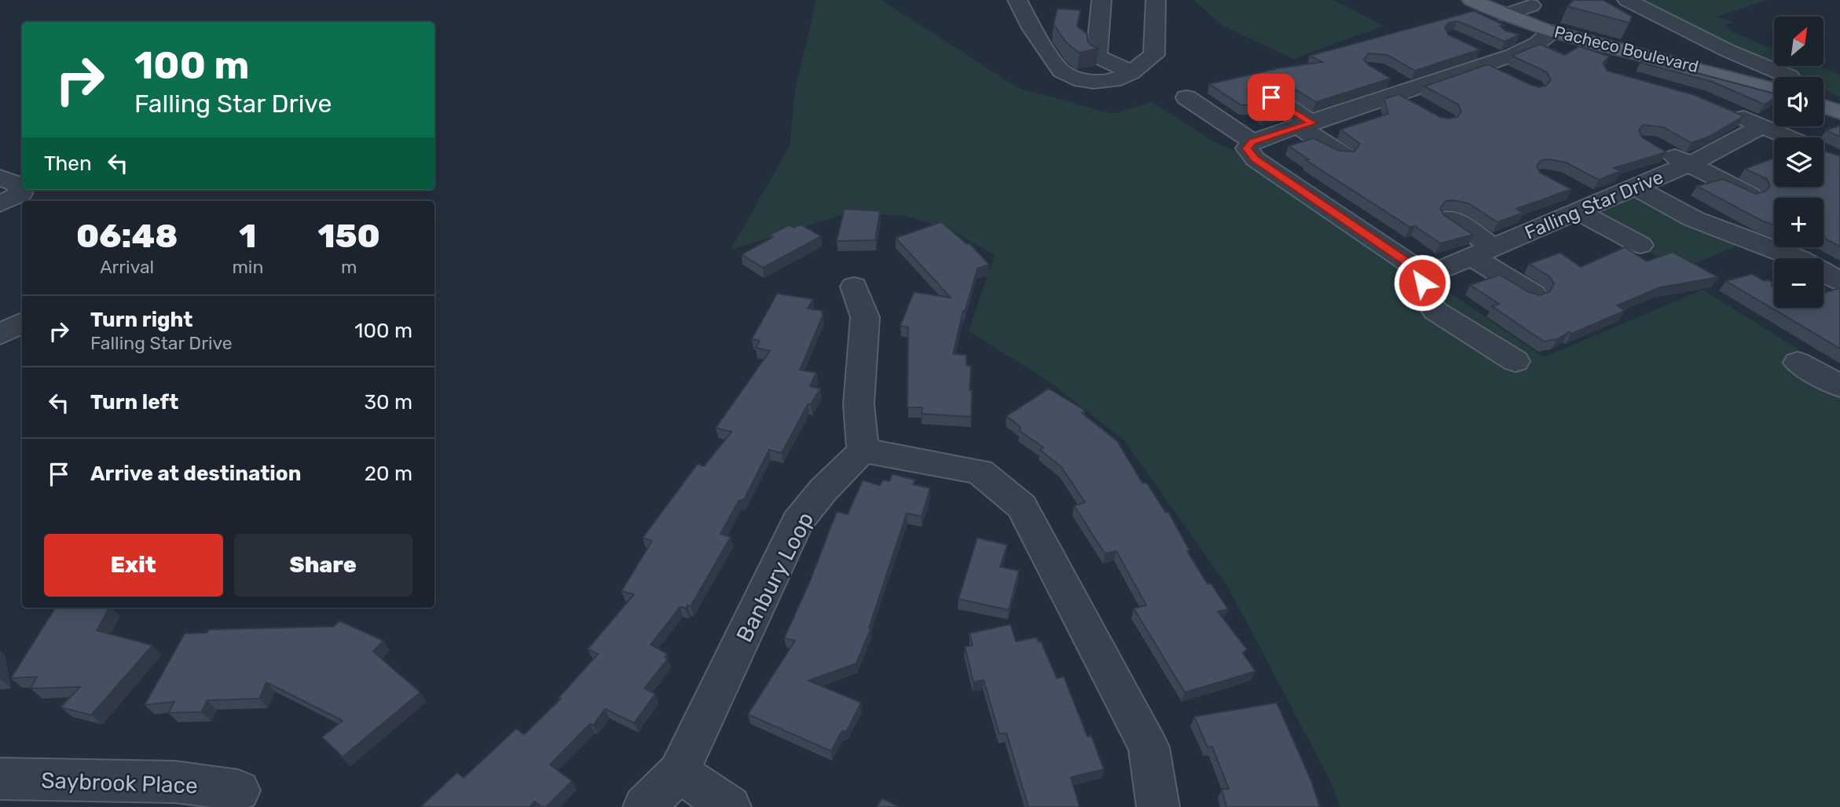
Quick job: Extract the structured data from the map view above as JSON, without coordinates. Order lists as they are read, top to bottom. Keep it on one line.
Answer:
{"streets":{"main road":["Pacheco Boulevard"],"street":["Falling Star Drive","Banbury Loop","Saybrook Place"]},"north":"top right","page":{"map_buttons":["+","−"],"turn":["100 m","Falling Star Drive"],"then":"Then","eta":["06:48","Arrival","1","min","150","m"],"list":[{"name":"Turn right","note":"Falling Star Drive","value":"100 m"},{"name":"Turn left","value":"30 m"},{"name":"Arrive at destination","value":"20 m"}],"buttons":["Exit","Share"]}}
